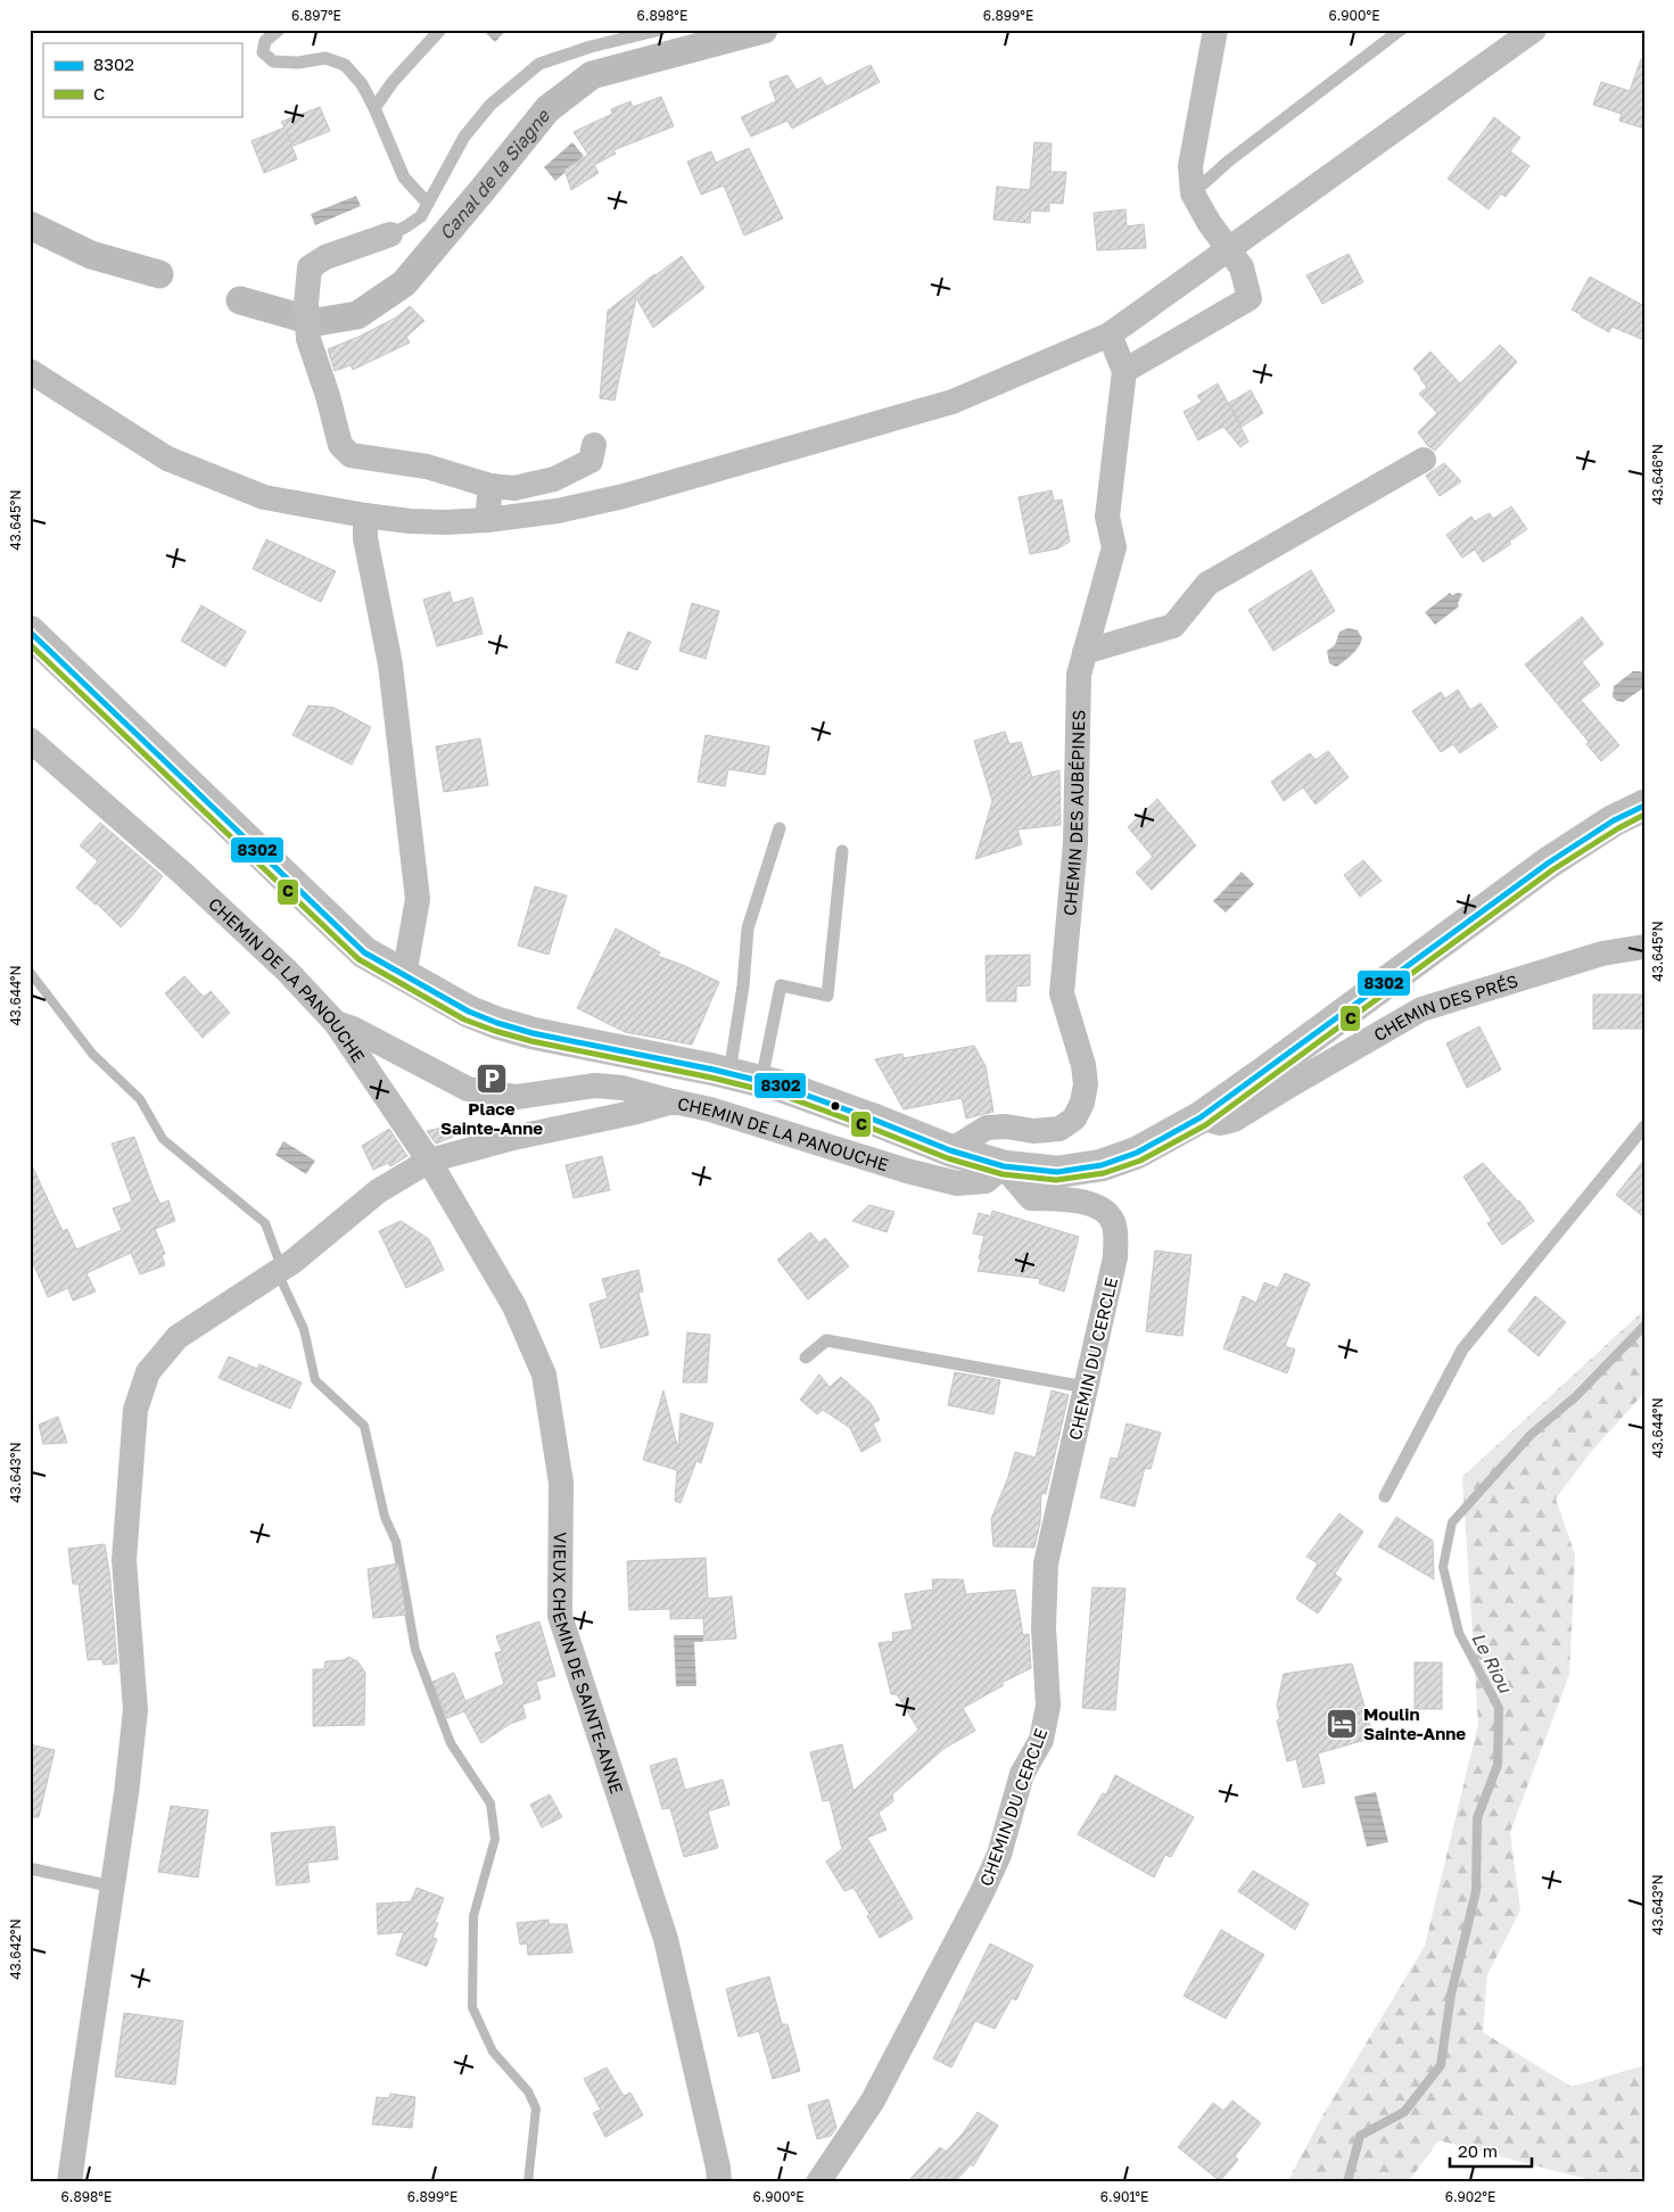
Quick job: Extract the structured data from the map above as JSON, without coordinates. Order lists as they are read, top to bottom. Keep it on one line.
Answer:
{"streets":{"street":["CHEMIN DES AUBÉPINES","CHEMIN DE LA PANOUCHE","CHEMIN DES PRÉS","CHEMIN DU CERCLE","VIEUX CHEMIN DE SAINTE-ANNE"]},"crossings":[["CHEMIN DE LA PANOUCHE","CHEMIN DU CERCLE"],["CHEMIN DE LA PANOUCHE","VIEUX CHEMIN DE SAINTE-ANNE"]],"water":["Canal de la Siagne","Le Riou"],"places":{"parking":["Place Sainte-Anne"],"hotel":["Moulin Sainte-Anne"]},"lines":["transit line 8302","transit line C"],"legend":["8302","C"],"scale_bar":"20 m","coordinates":["6.897°E","6.898°E","6.899°E","6.900°E","43.646°N","43.645°N","43.644°N","43.643°N","43.642°N","6.901°E","6.902°E"]}
